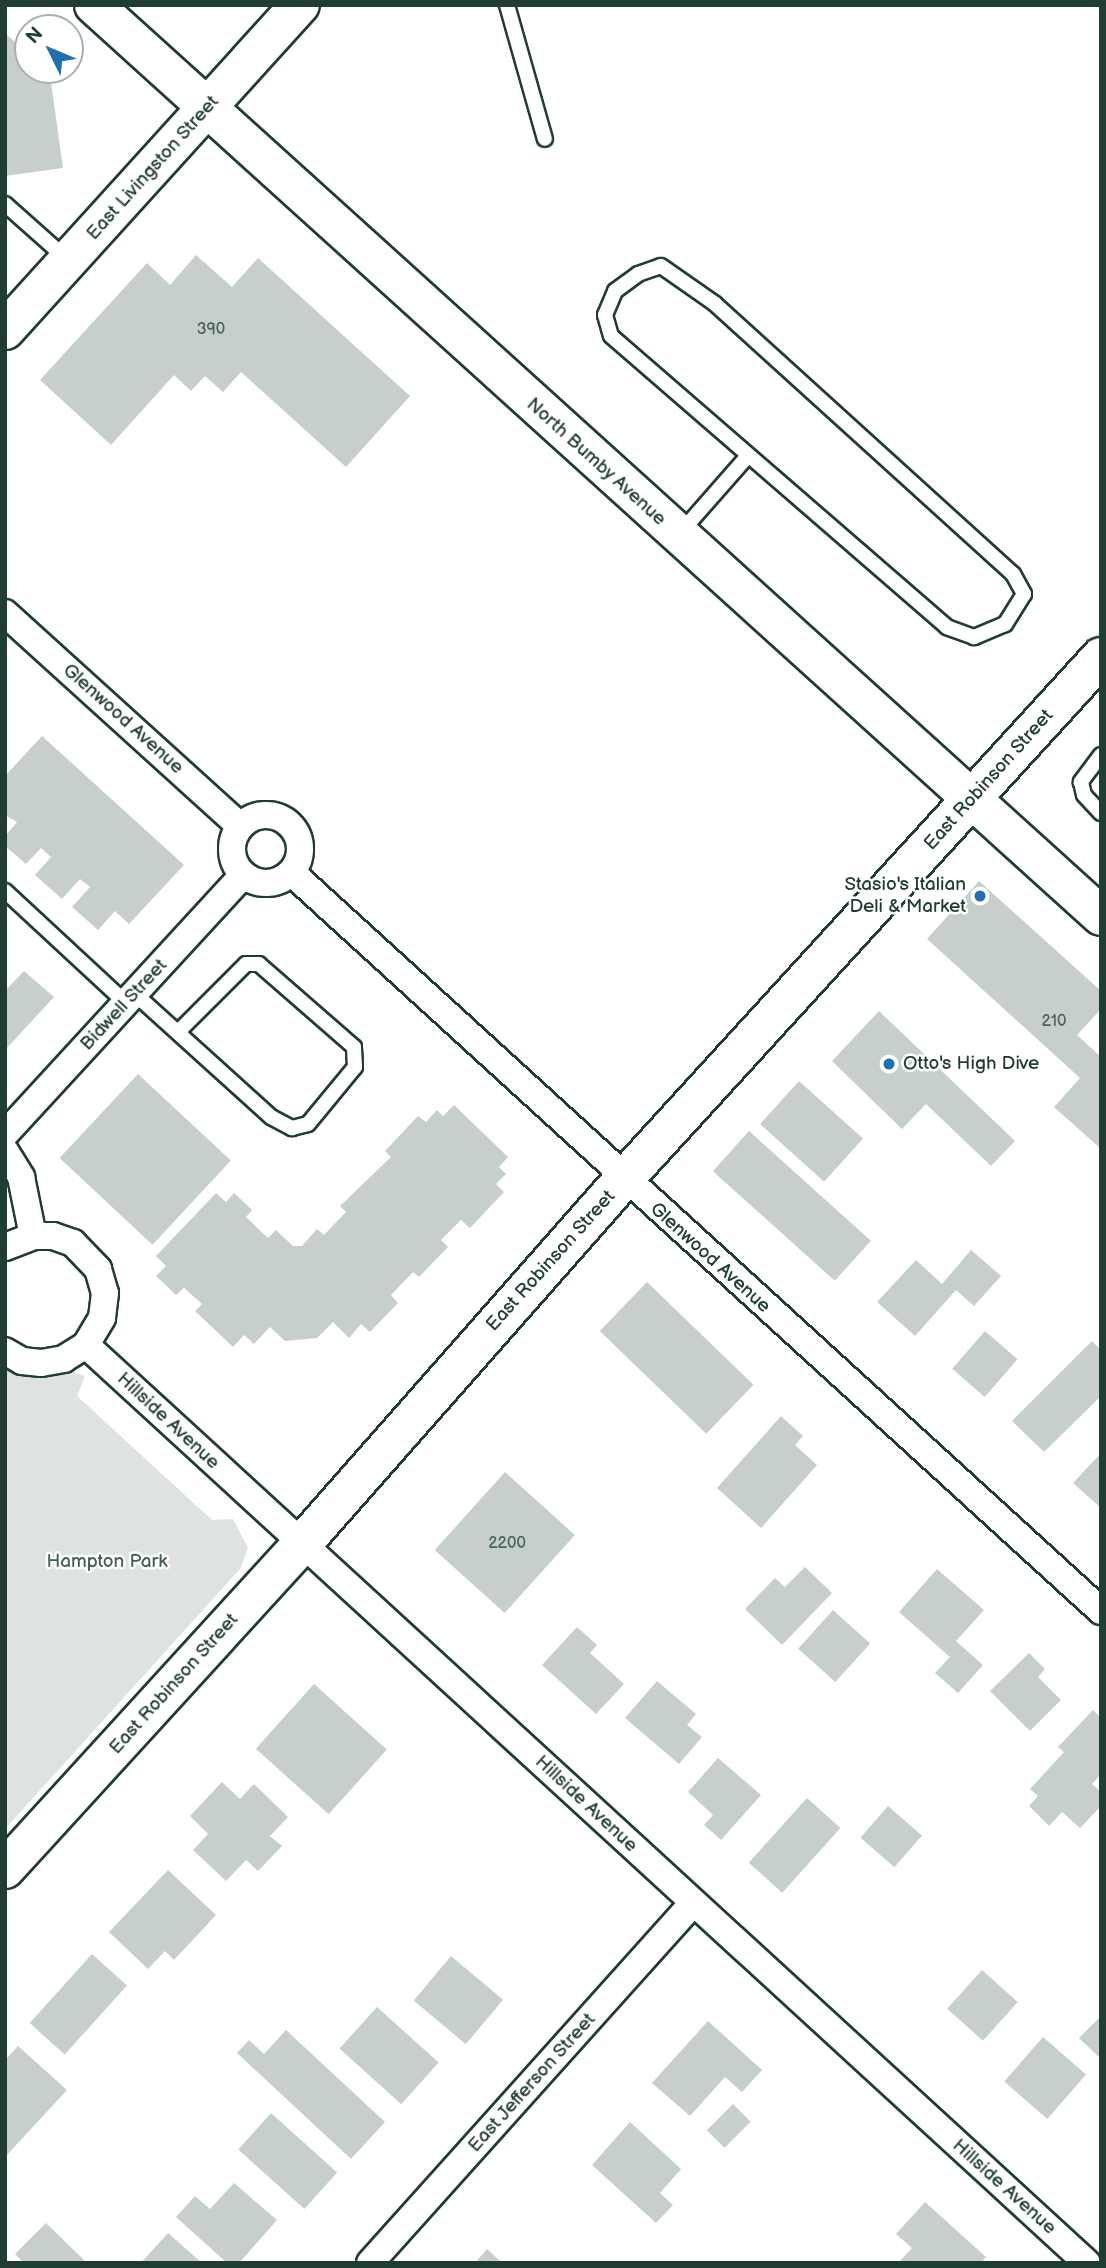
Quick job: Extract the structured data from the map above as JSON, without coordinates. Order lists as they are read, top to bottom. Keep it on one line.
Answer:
{"streets":{"street":["East Livingston Street","North Bumby Avenue","Glenwood Avenue","East Robinson Street","Bidwell Street","Hillside Avenue","East Jefferson Street"]},"crossings":[["East Livingston Street","North Bumby Avenue"],["North Bumby Avenue","East Robinson Street"],["Glenwood Avenue","East Robinson Street"],["Glenwood Avenue","Bidwell Street"],["East Robinson Street","Hillside Avenue"],["Hillside Avenue","East Jefferson Street"]],"parks":["Hampton Park"],"places":["Stasio's Italian Deli & Market","Otto's High Dive"],"house_numbers":["390","210","2200"],"north":"top left"}
